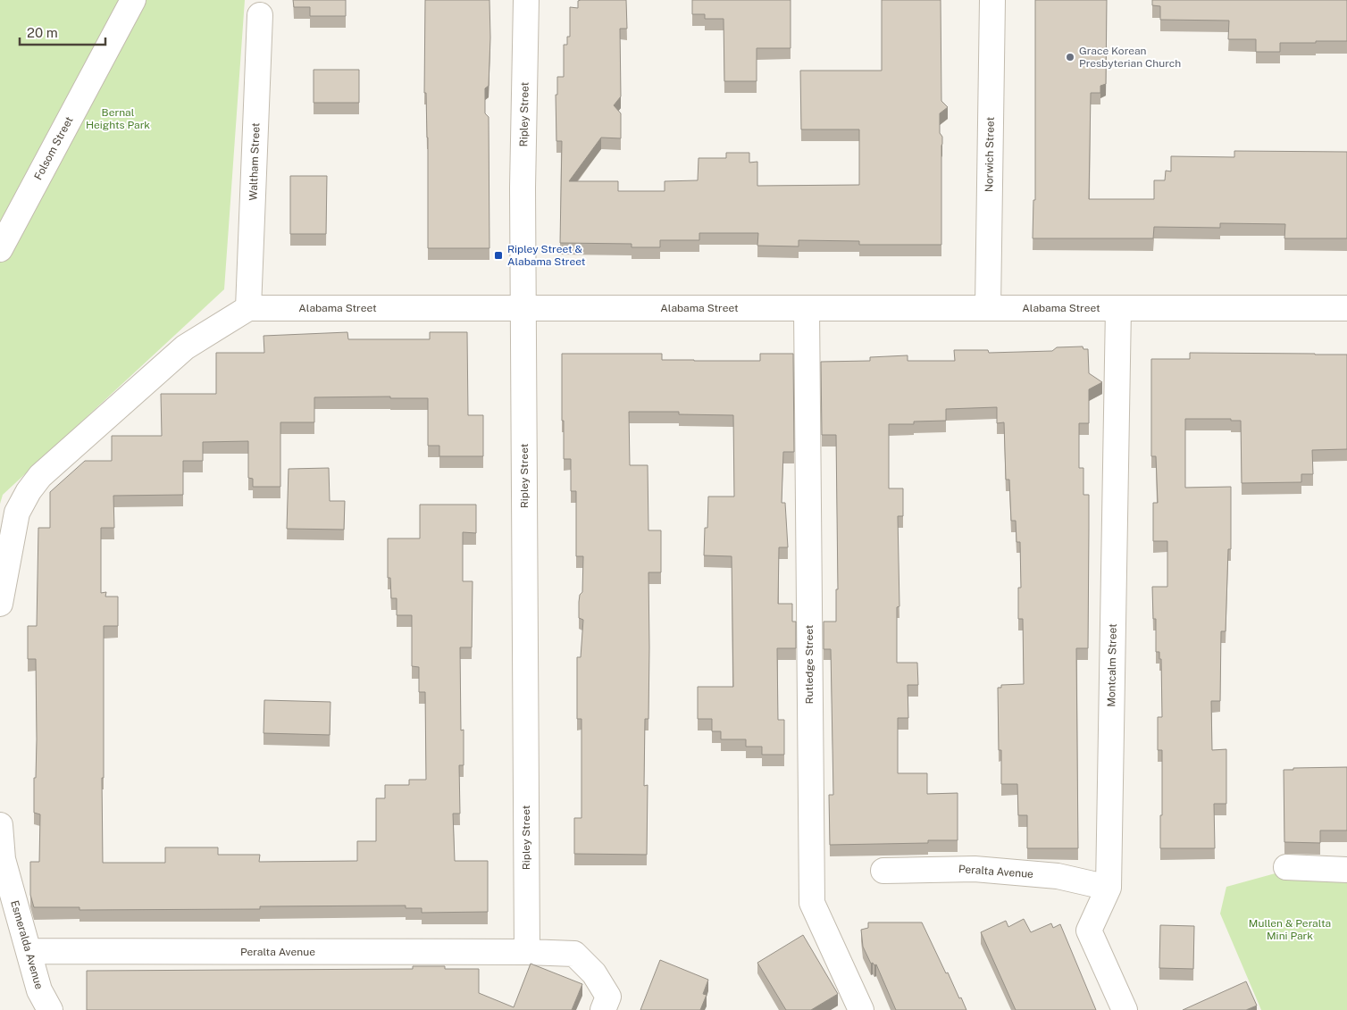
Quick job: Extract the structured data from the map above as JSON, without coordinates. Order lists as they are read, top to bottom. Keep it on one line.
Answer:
{"streets":{"street":["Ripley Street","Folsom Street","Norwich Street","Waltham Street","Alabama Street","Rutledge Street","Montcalm Street","Peralta Avenue","Esmeralda Avenue"]},"crossings":[["Ripley Street","Alabama Street"],["Ripley Street","Peralta Avenue"],["Norwich Street","Alabama Street"],["Waltham Street","Alabama Street"],["Alabama Street","Rutledge Street"],["Alabama Street","Montcalm Street"],["Montcalm Street","Peralta Avenue"],["Peralta Avenue","Esmeralda Avenue"]],"parks":["Bernal Heights Park","Mullen & Peralta Mini Park"],"places":{"other":["Grace Korean Presbyterian Church"],"transit":["Ripley Street & Alabama Street"]},"scale_bar":"20 m"}
